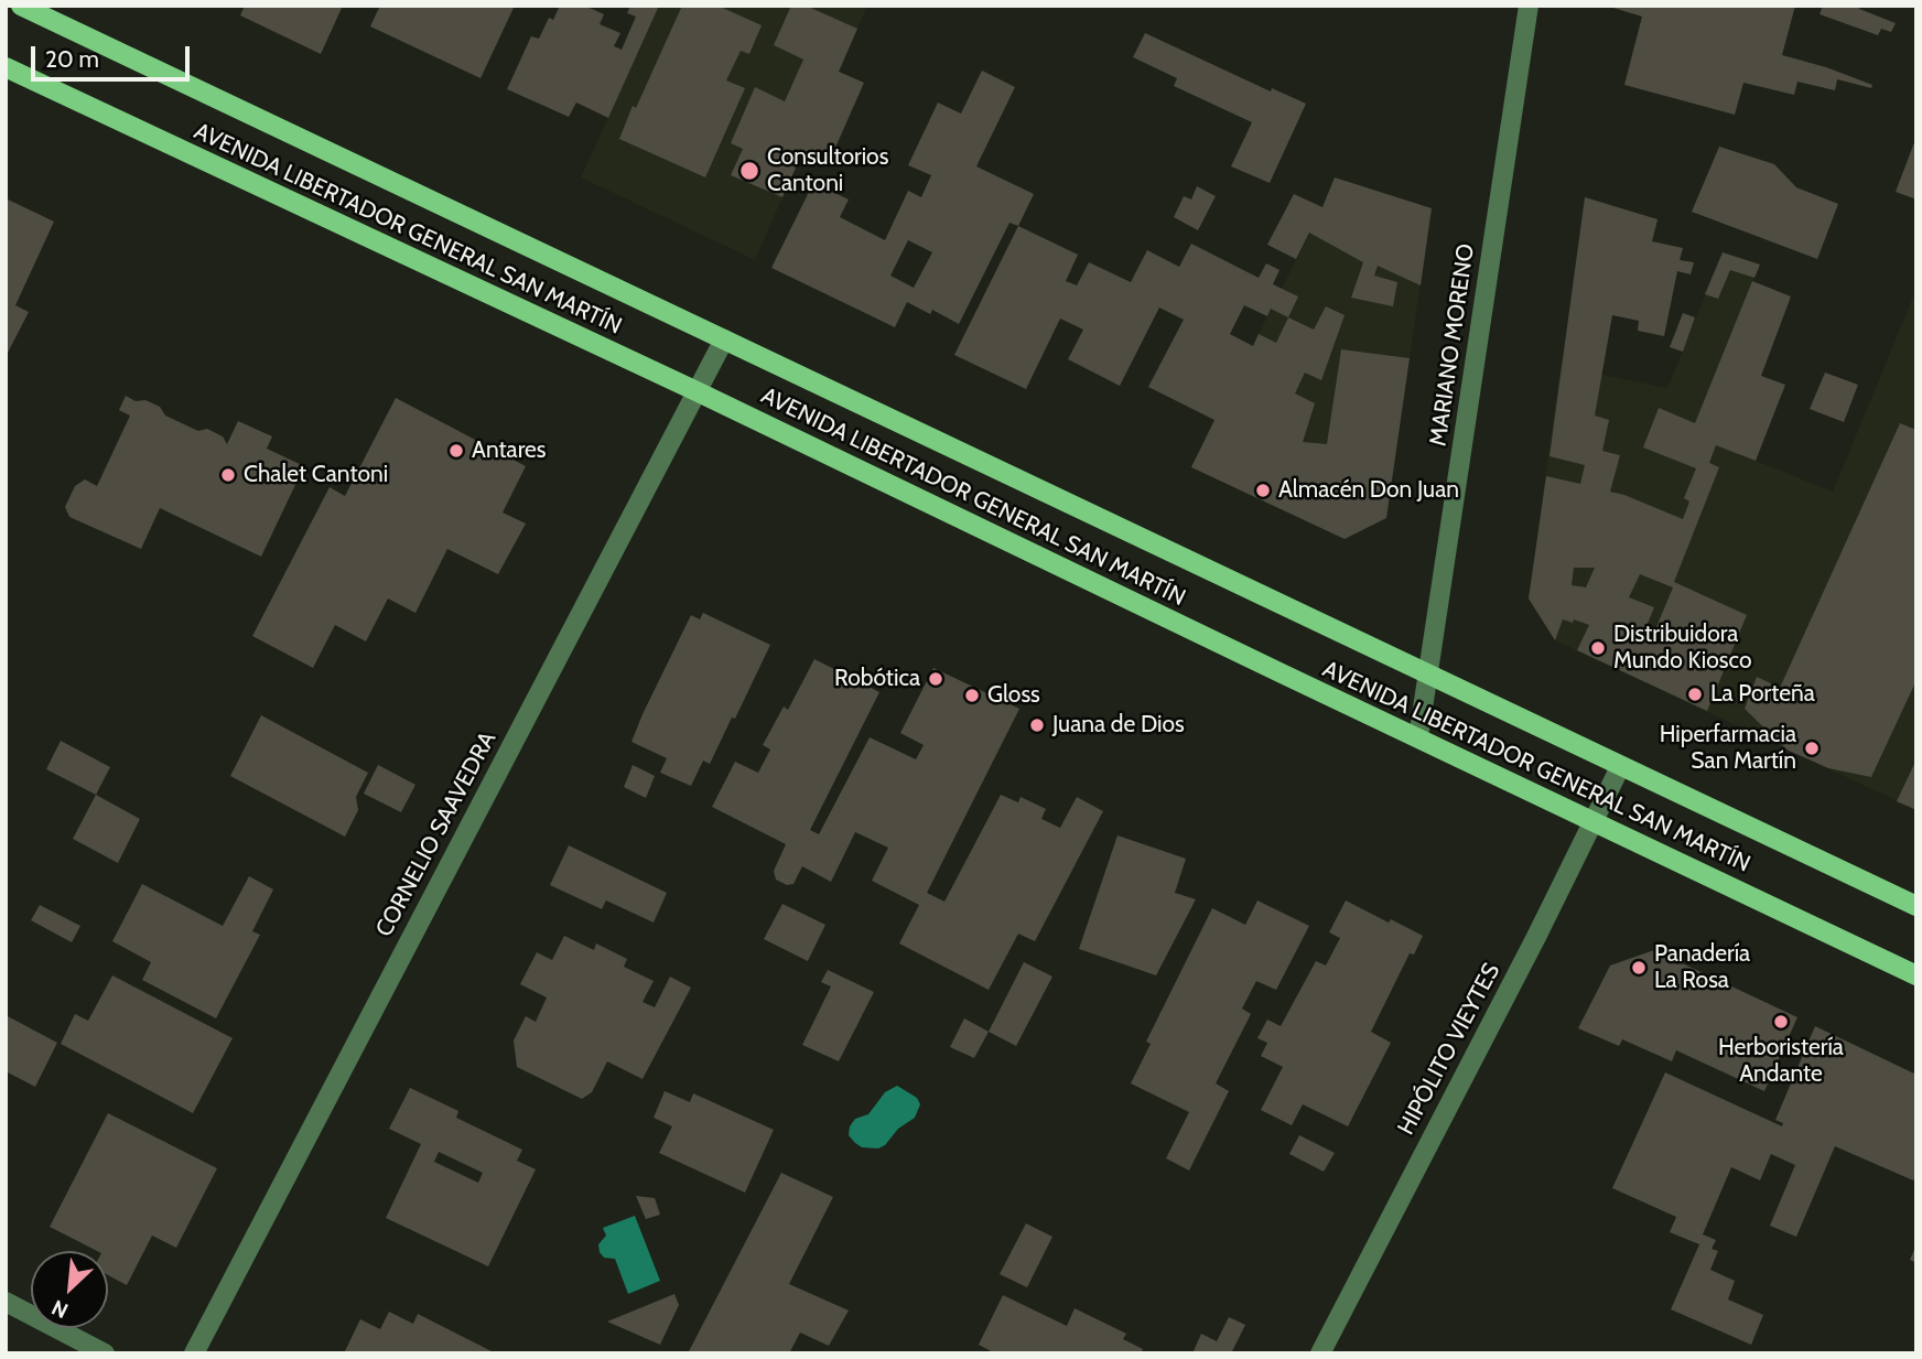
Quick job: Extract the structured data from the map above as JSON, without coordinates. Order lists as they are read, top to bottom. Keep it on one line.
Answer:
{"streets":{"main road":["AVENIDA LIBERTADOR GENERAL SAN MARTÍN"],"street":["MARIANO MORENO","CORNELIO SAAVEDRA","HIPÓLITO VIEYTES"]},"crossings":[["AVENIDA LIBERTADOR GENERAL SAN MARTÍN","MARIANO MORENO"],["AVENIDA LIBERTADOR GENERAL SAN MARTÍN","CORNELIO SAAVEDRA"],["AVENIDA LIBERTADOR GENERAL SAN MARTÍN","HIPÓLITO VIEYTES"]],"places":["Consultorios Cantoni","Antares","Chalet Cantoni","Almacén Don Juan","Distribuidora Mundo Kiosco","Robótica","La Porteña","Gloss","Juana de Dios","Hiperfarmacia San Martín","Panadería La Rosa","Herboristería Andante"],"scale_bar":"20 m","north":"bottom left"}
